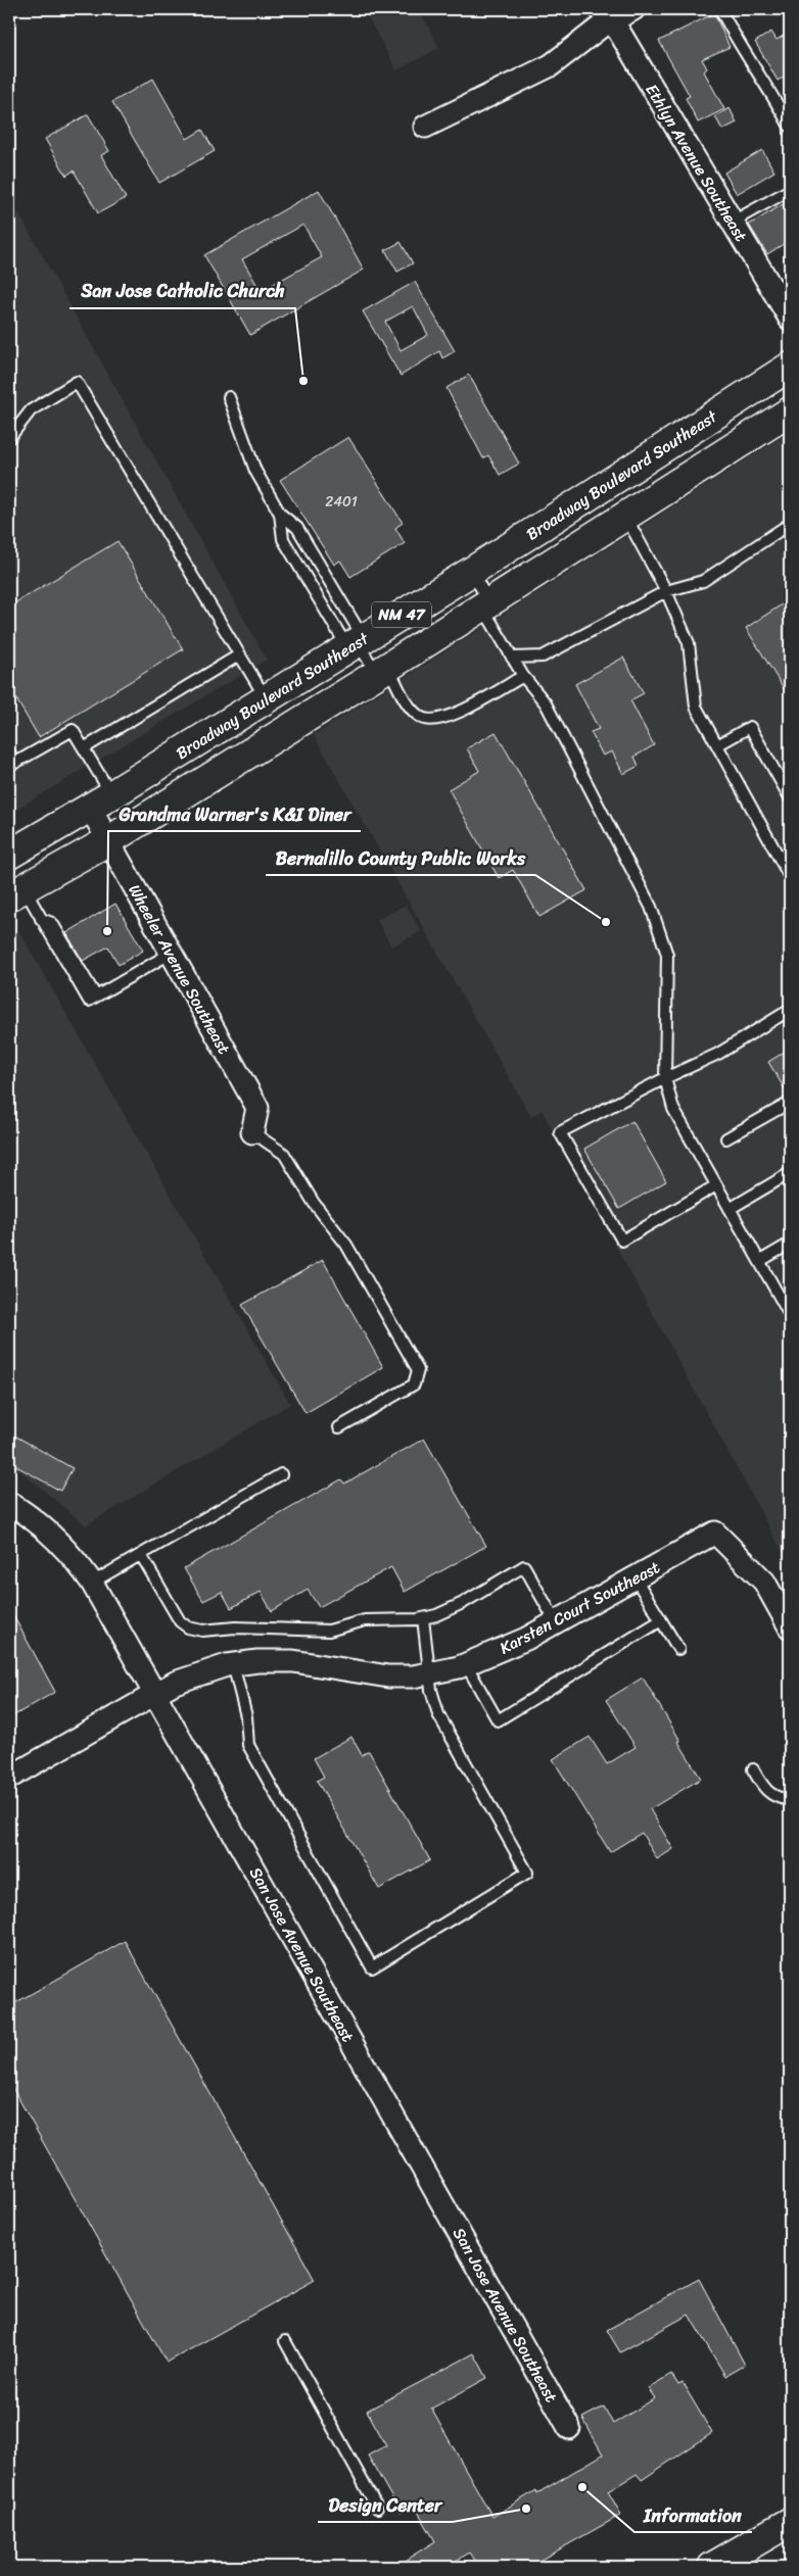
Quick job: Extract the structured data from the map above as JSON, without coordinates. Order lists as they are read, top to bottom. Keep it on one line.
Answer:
{"streets":{"main road":["Broadway Boulevard Southeast","NM 47"],"street":["Ethlyn Avenue Southeast","Wheeler Avenue Southeast","Karsten Court Southeast","San Jose Avenue Southeast"]},"crossings":[["Broadway Boulevard Southeast","Wheeler Avenue Southeast"],["NM 47","Wheeler Avenue Southeast"],["Karsten Court Southeast","San Jose Avenue Southeast"]],"places":["San Jose Catholic Church","Bernalillo County Public Works","Grandma Warner's K&I Diner","Information","Design Center"],"house_numbers":["2401"]}
